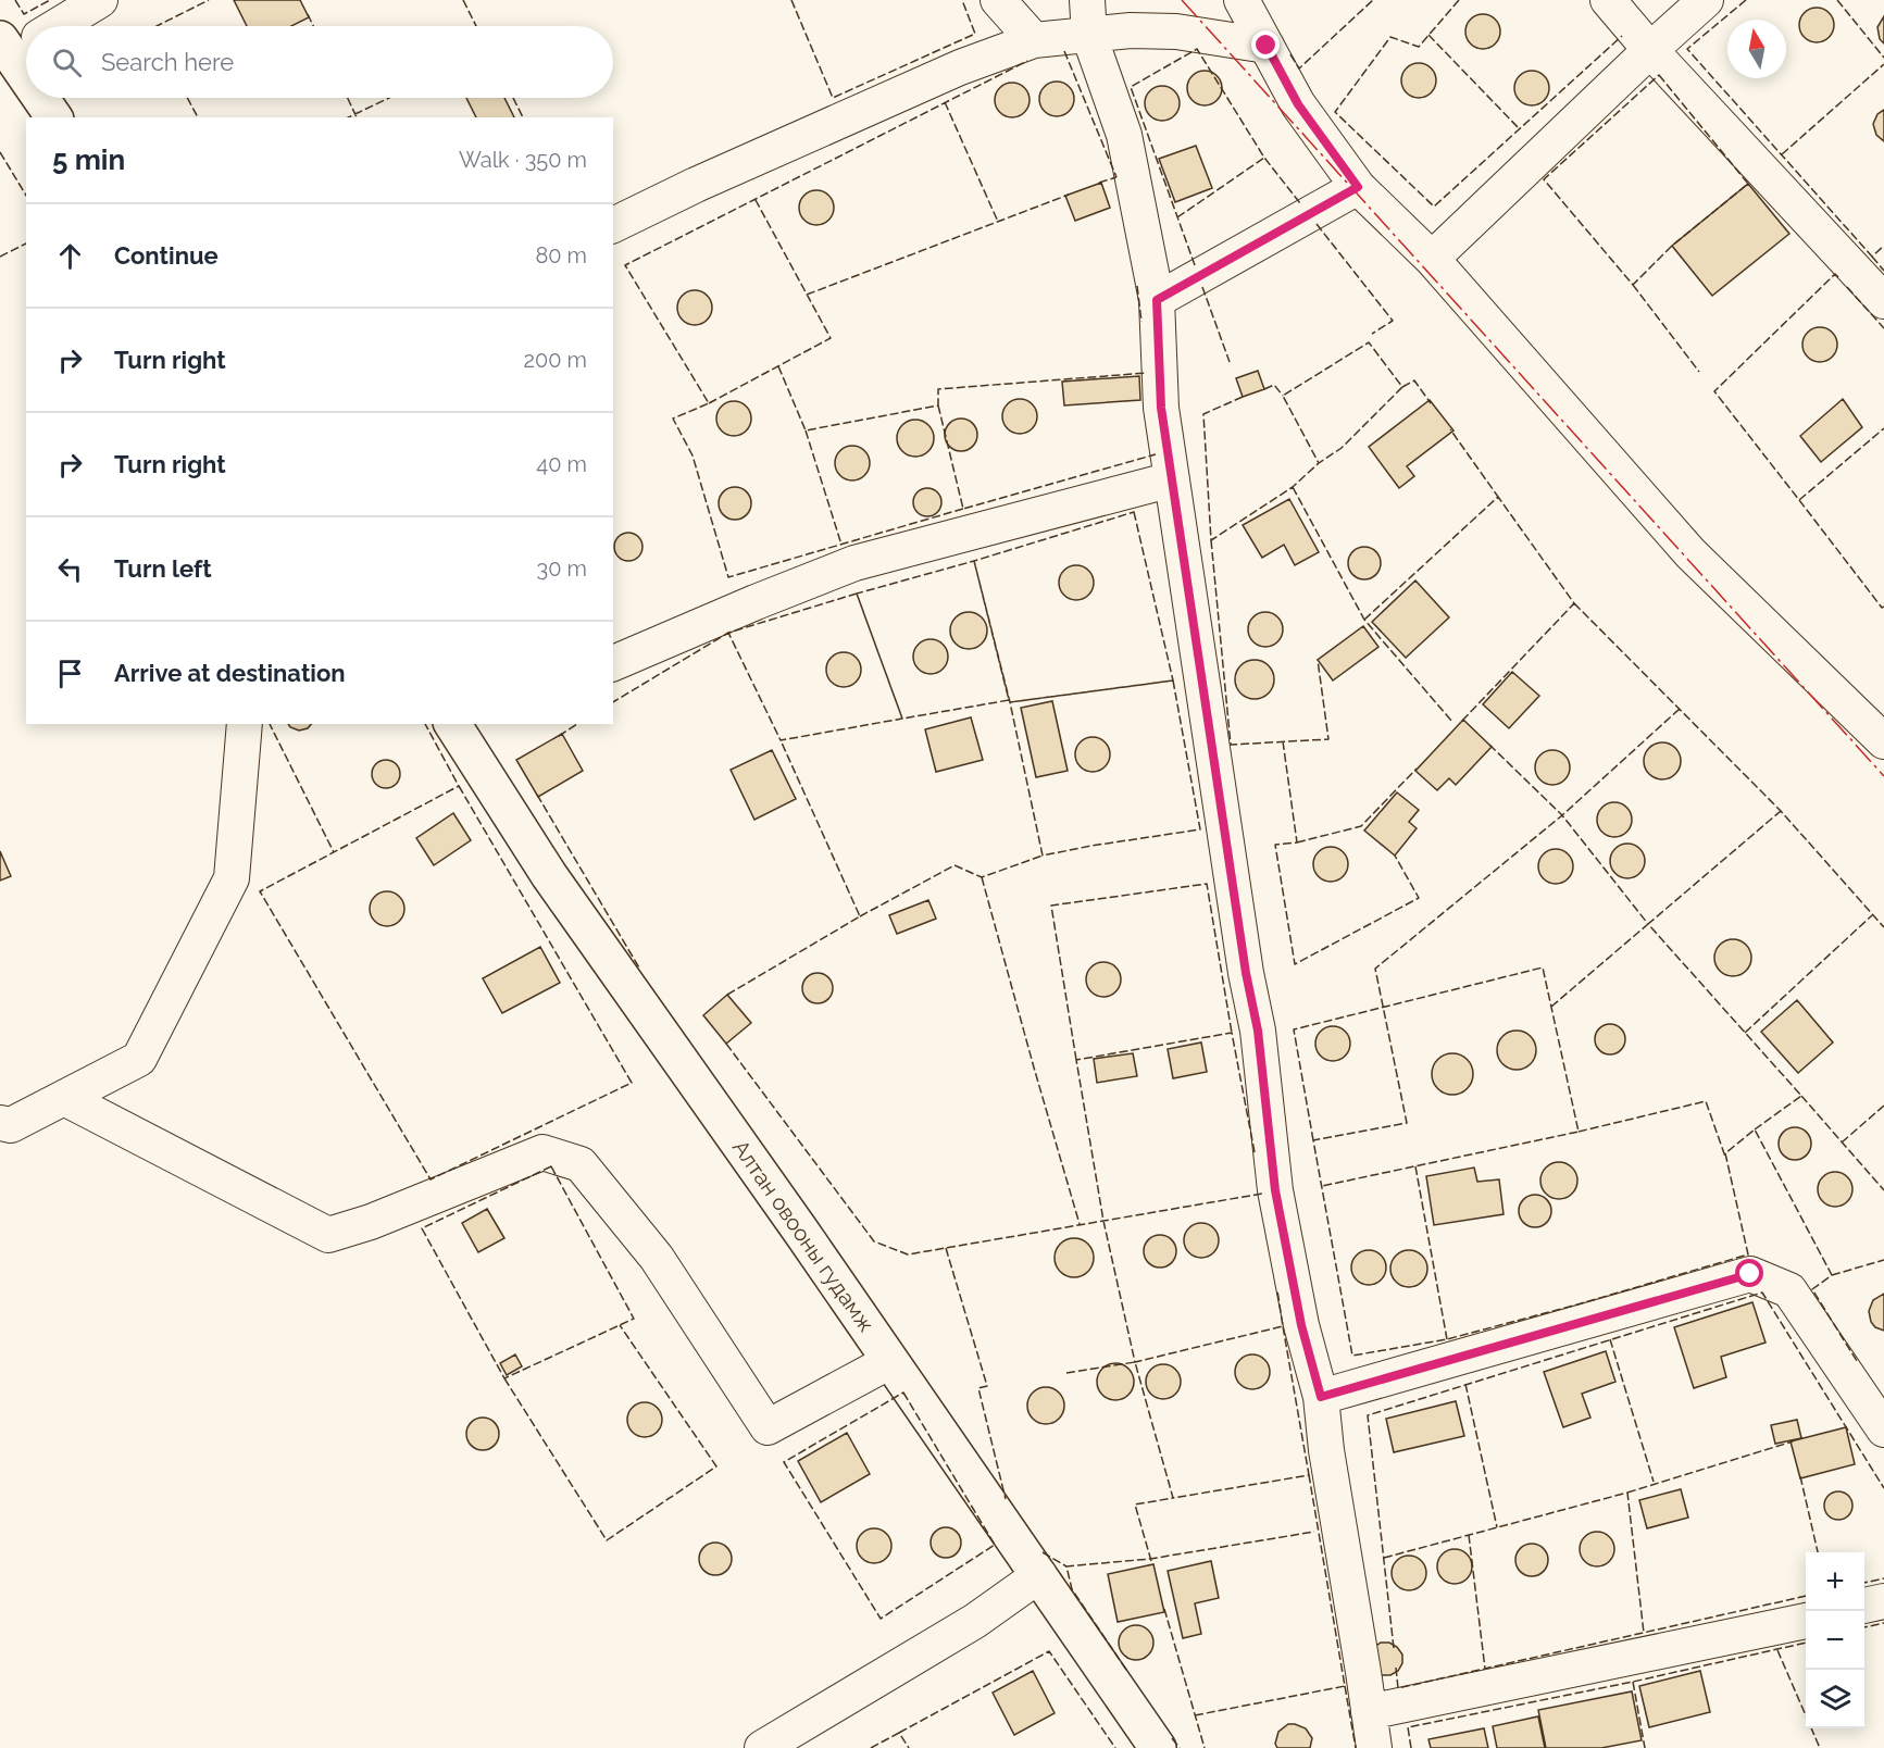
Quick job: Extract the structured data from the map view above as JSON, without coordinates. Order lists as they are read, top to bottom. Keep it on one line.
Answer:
{"streets":{"main road":["Алтан овооны гудамж"]},"north":"top","page":{"search":"Search here","heading":["5 min","Walk · 350 m"],"list":[["Continue","80 m"],["Turn right","200 m"],["Turn right","40 m"],["Turn left","30 m"],"Arrive at destination"],"map_buttons":["+","−"]}}
